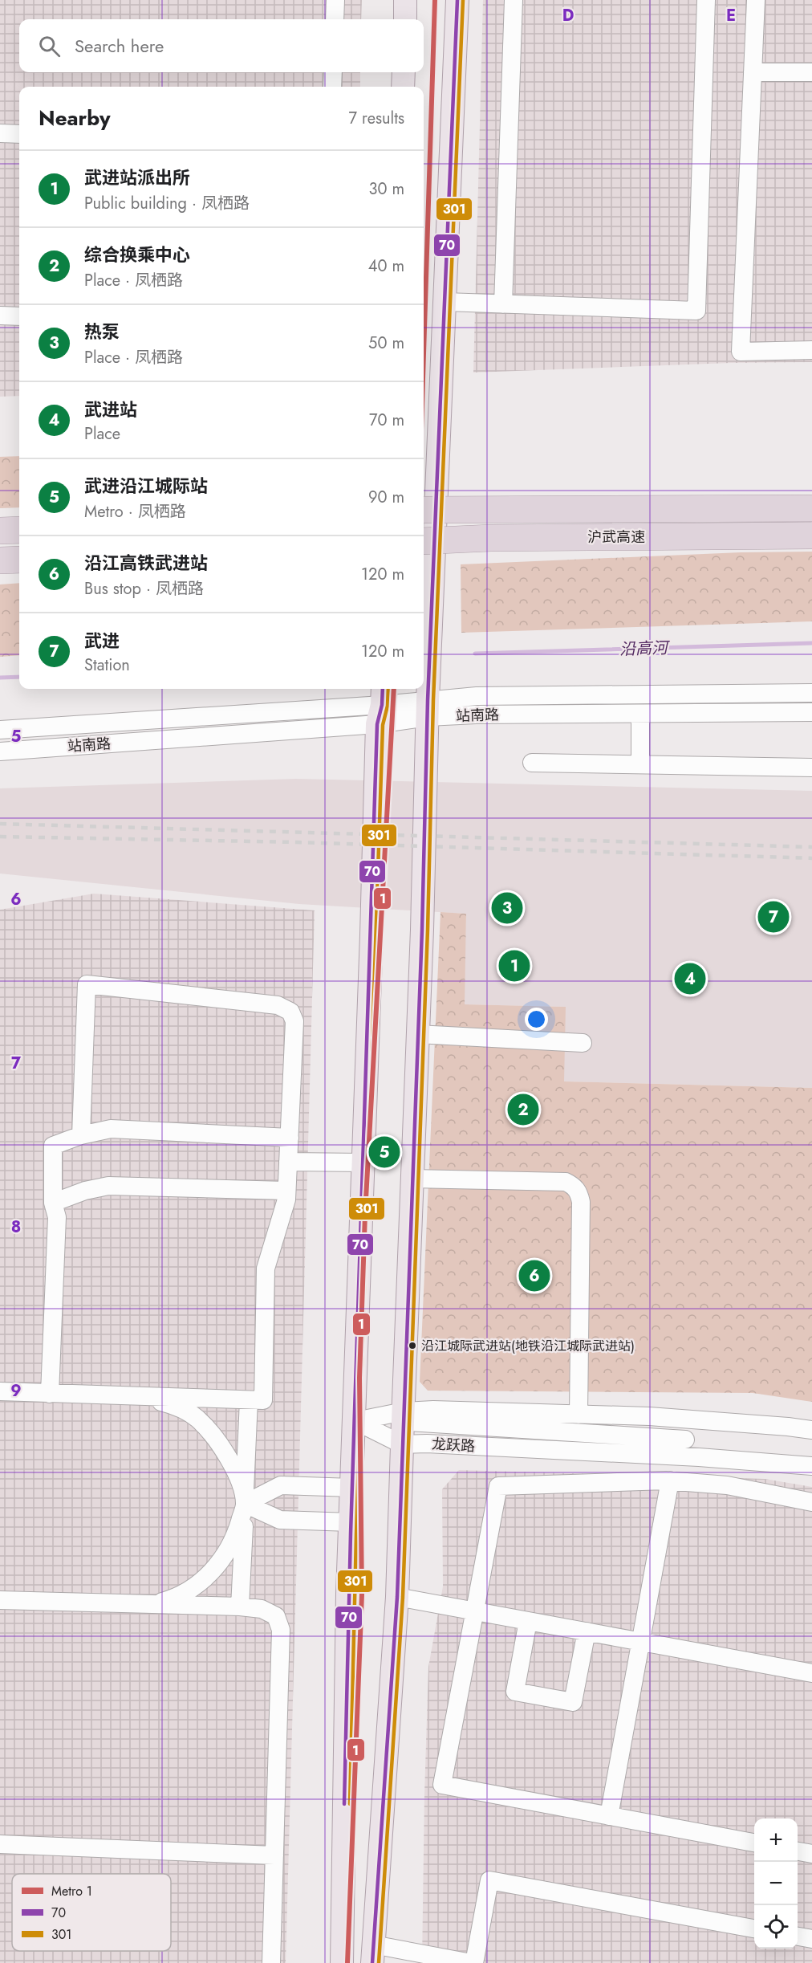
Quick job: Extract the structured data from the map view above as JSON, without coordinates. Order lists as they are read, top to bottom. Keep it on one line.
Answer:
{"streets":{"highway":["沪武高速"],"street":["站南路","龙跃路"]},"water":["沿高河"],"places":["沿江城际武进站(地铁沿江城际武进站)"],"lines":["metro line 1","transit line 70","transit line 301"],"legend":["Metro 1","70","301"],"page":{"search":"Search here","heading":["Nearby","7 results"],"list":[{"mark":"1","name":"武进站派出所","note":"Public building · 凤栖路","value":"30 m"},{"mark":"2","name":"综合换乘中心","note":"Place · 凤栖路","value":"40 m"},{"mark":"3","name":"热泵","note":"Place · 凤栖路","value":"50 m"},{"mark":"4","name":"武进站","note":"Place","value":"70 m"},{"mark":"5","name":"武进沿江城际站","note":"Metro · 凤栖路","value":"90 m"},{"mark":"6","name":"沿江高铁武进站","note":"Bus stop · 凤栖路","value":"120 m"},{"mark":"7","name":"武进","note":"Station","value":"120 m"}],"pins":["3","7","1","4","2","5","6"],"map_buttons":["+","−"]},"grid":{"columns":["D","E"],"rows":["5","6","7","8","9"]}}
